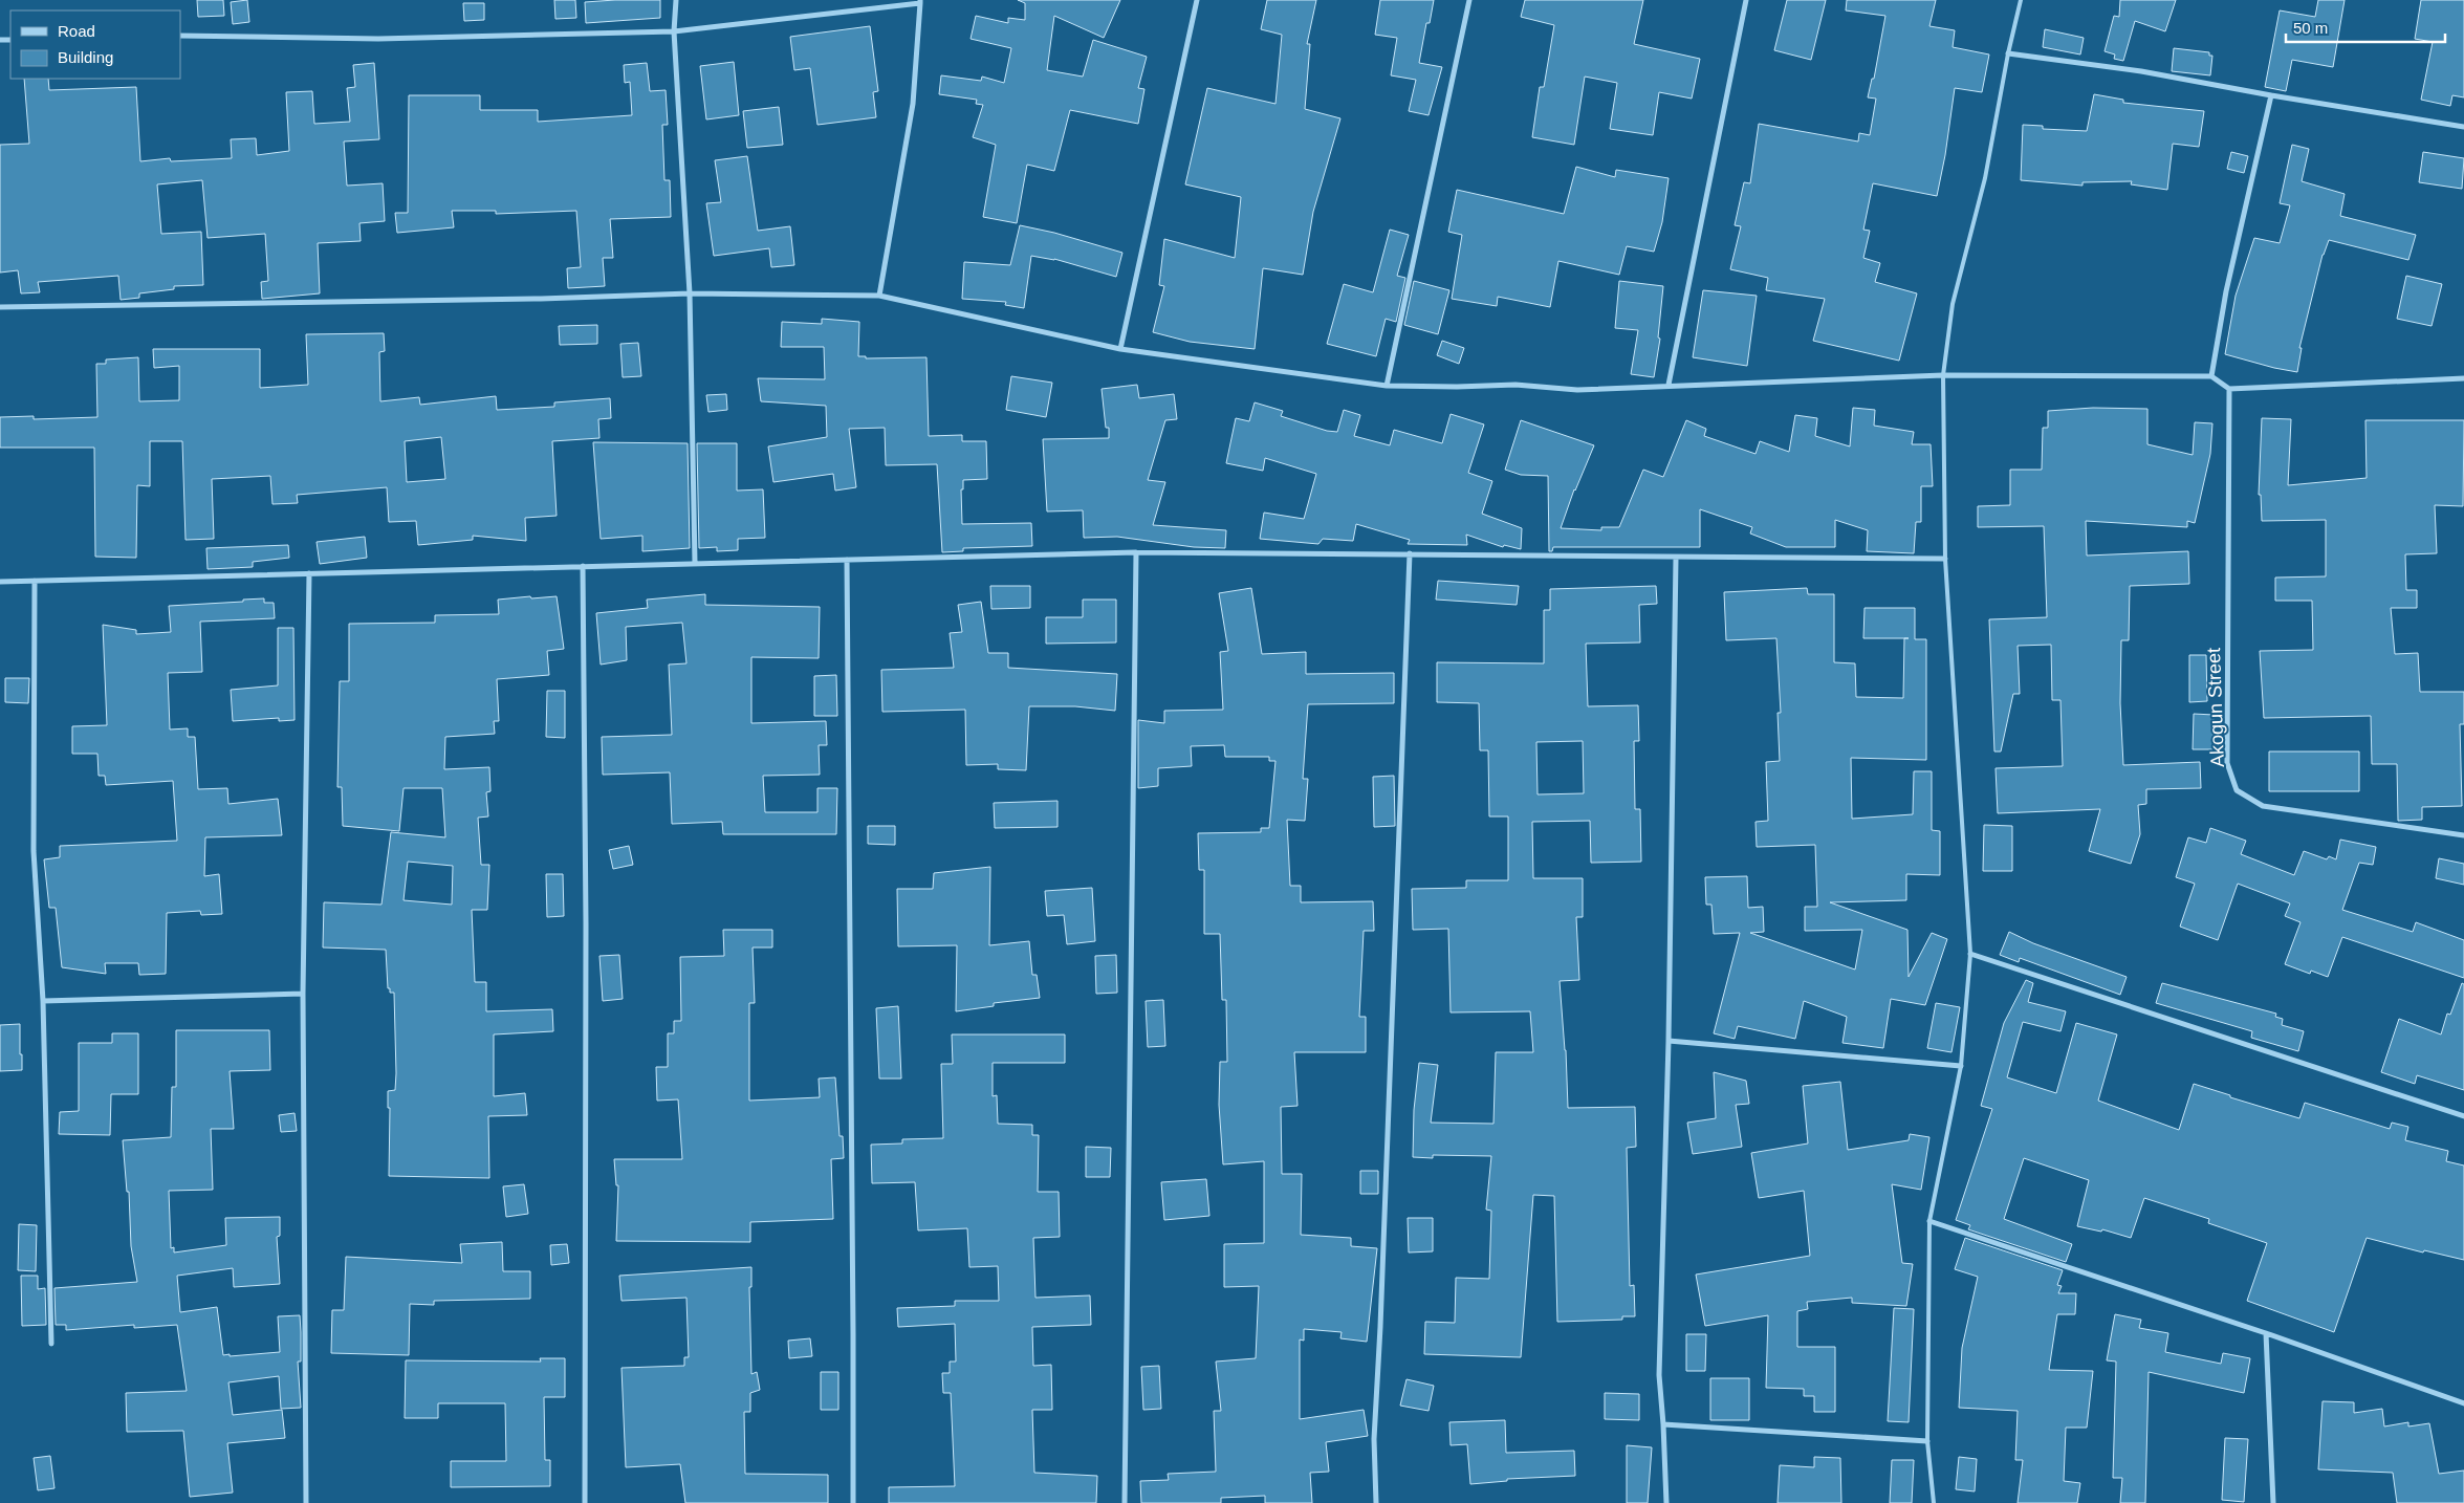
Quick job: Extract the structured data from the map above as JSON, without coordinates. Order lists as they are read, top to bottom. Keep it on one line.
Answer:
{"streets":{"street":["Akogun Street"]},"legend":["Road","Building"],"scale_bar":"50 m"}
